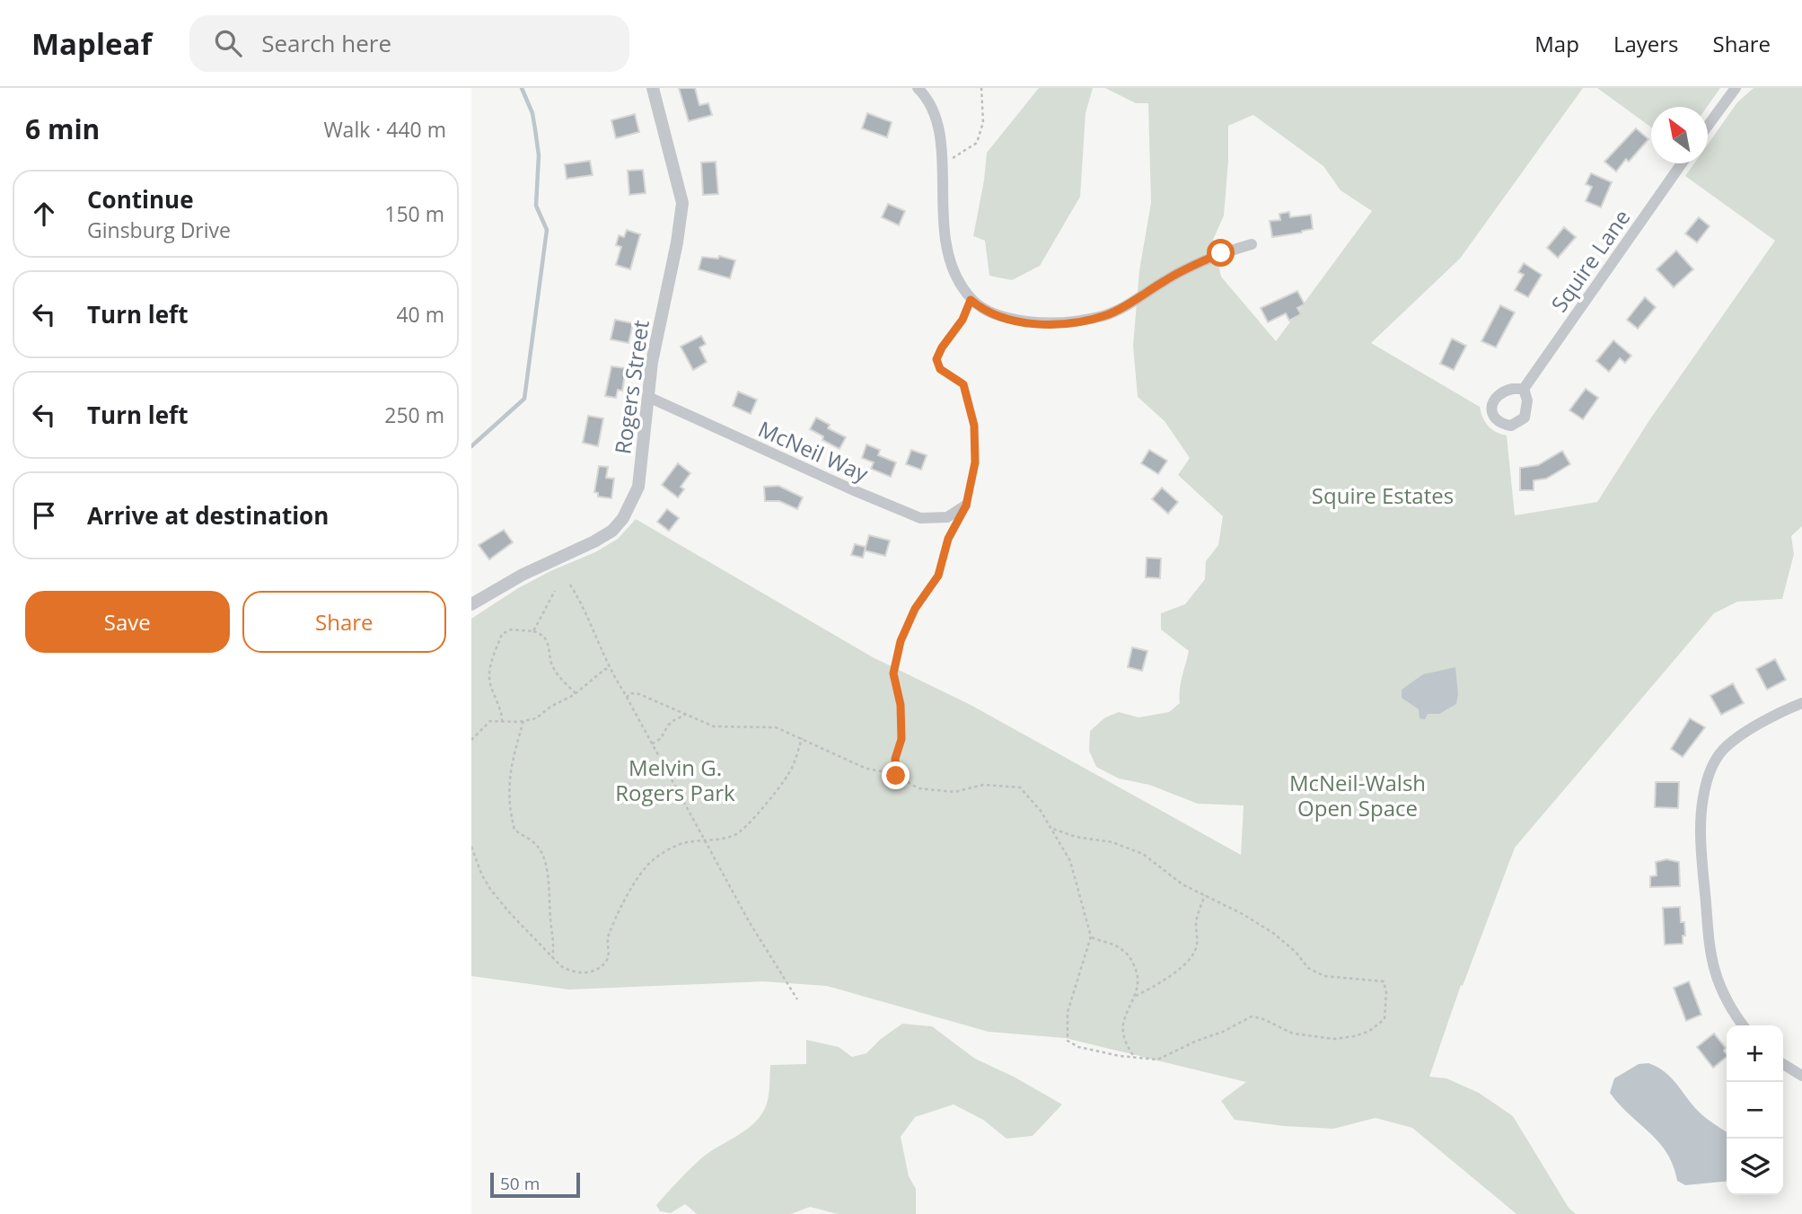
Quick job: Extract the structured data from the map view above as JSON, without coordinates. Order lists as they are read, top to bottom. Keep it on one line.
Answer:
{"streets":{"street":["Squire Lane","Rogers Street","McNeil Way"]},"crossings":[["Rogers Street","McNeil Way"]],"parks":["Squire Estates","Melvin G. Rogers Park","McNeil-Walsh Open Space"],"scale_bar":"50 m","north":"top left","page":{"header":"Mapleaf","search":"Search here","nav":["Map","Layers","Share"],"heading":["6 min","Walk · 440 m"],"list":[["Continue","Ginsburg Drive","150 m"],["Turn left","40 m"],["Turn left","250 m"],"Arrive at destination"],"buttons":["Save","Share"],"map_buttons":["+","−"],"scale":"50 m"}}
